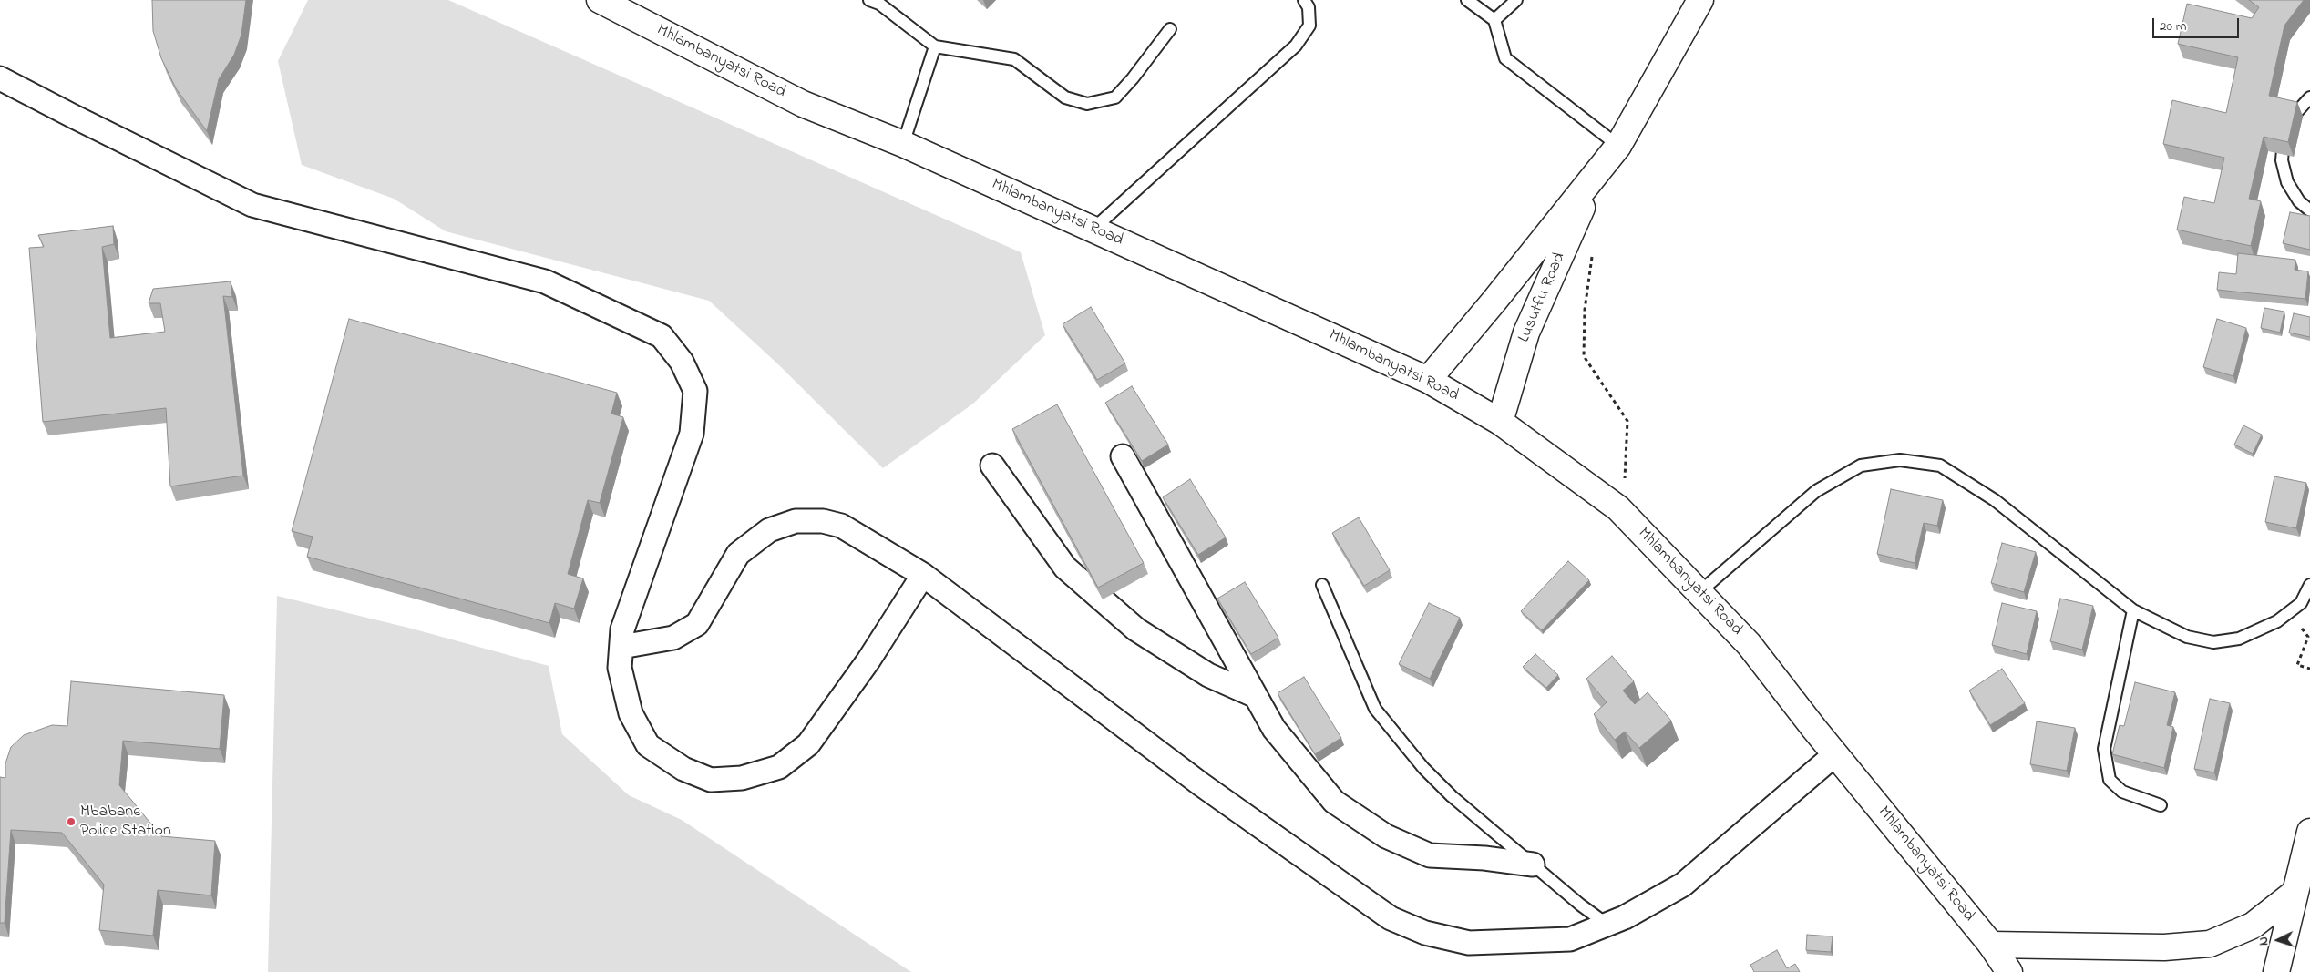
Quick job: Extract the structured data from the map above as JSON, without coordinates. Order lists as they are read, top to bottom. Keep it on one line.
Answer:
{"streets":{"main road":["Mhlambanyatsi Road","Lusutfu Road"]},"crossings":[["Mhlambanyatsi Road","Lusutfu Road"]],"places":["Mbabane Police Station"],"scale_bar":"20 m","north":"left"}
